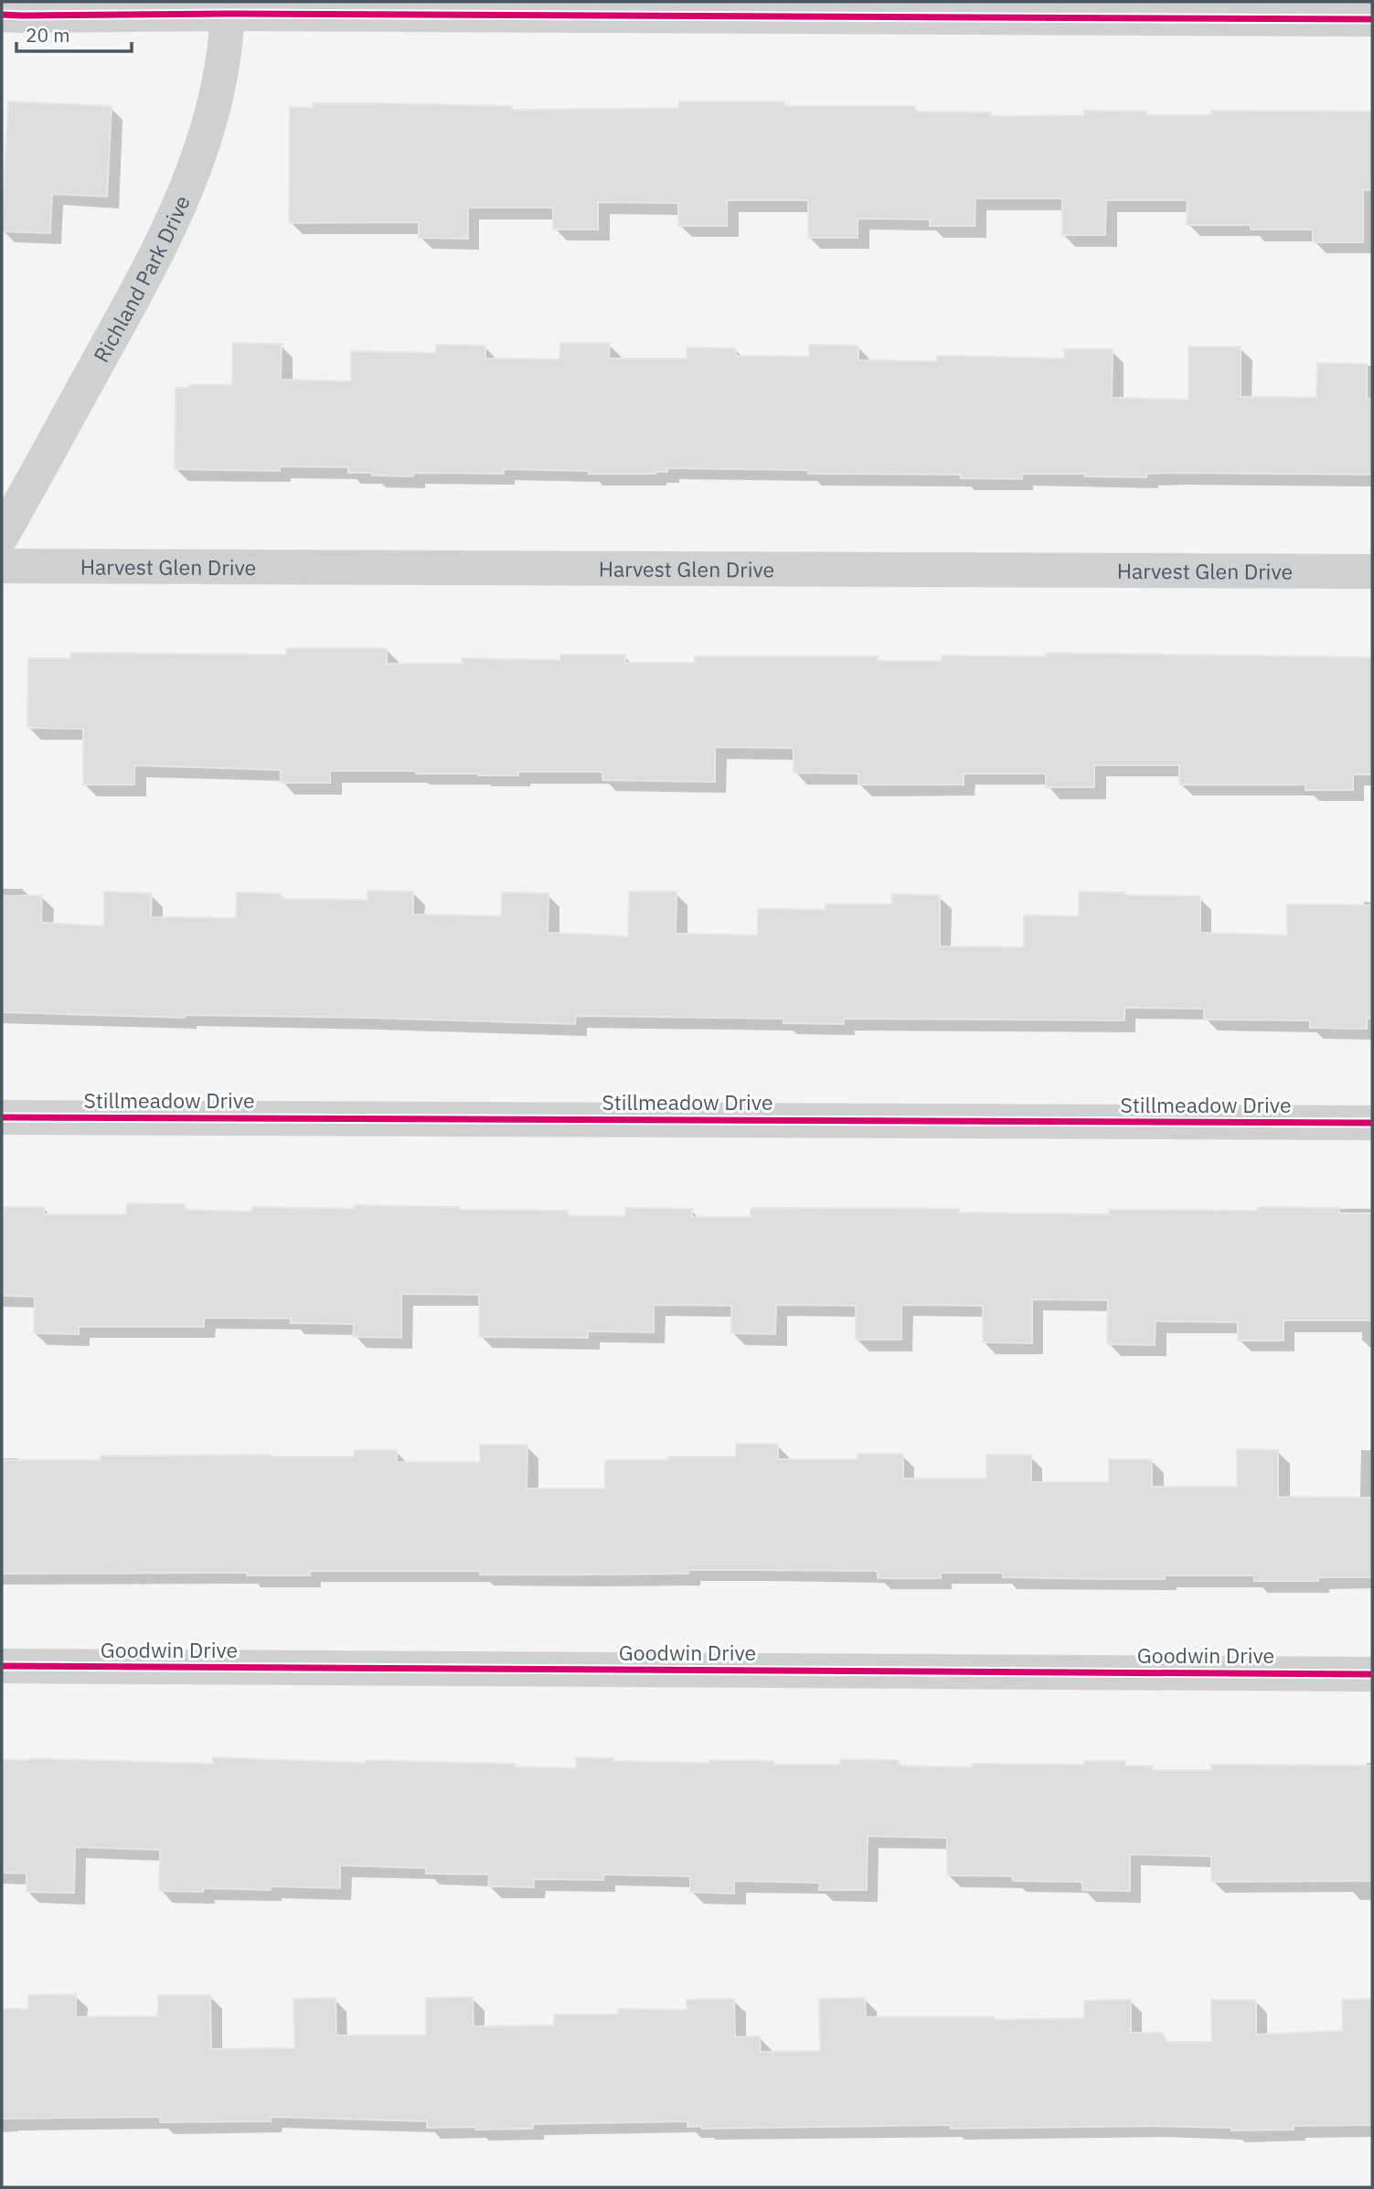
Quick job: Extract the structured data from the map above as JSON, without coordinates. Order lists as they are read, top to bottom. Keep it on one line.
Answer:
{"streets":{"street":["Richland Park Drive","Harvest Glen Drive","Stillmeadow Drive","Goodwin Drive"]},"scale_bar":"20 m"}
